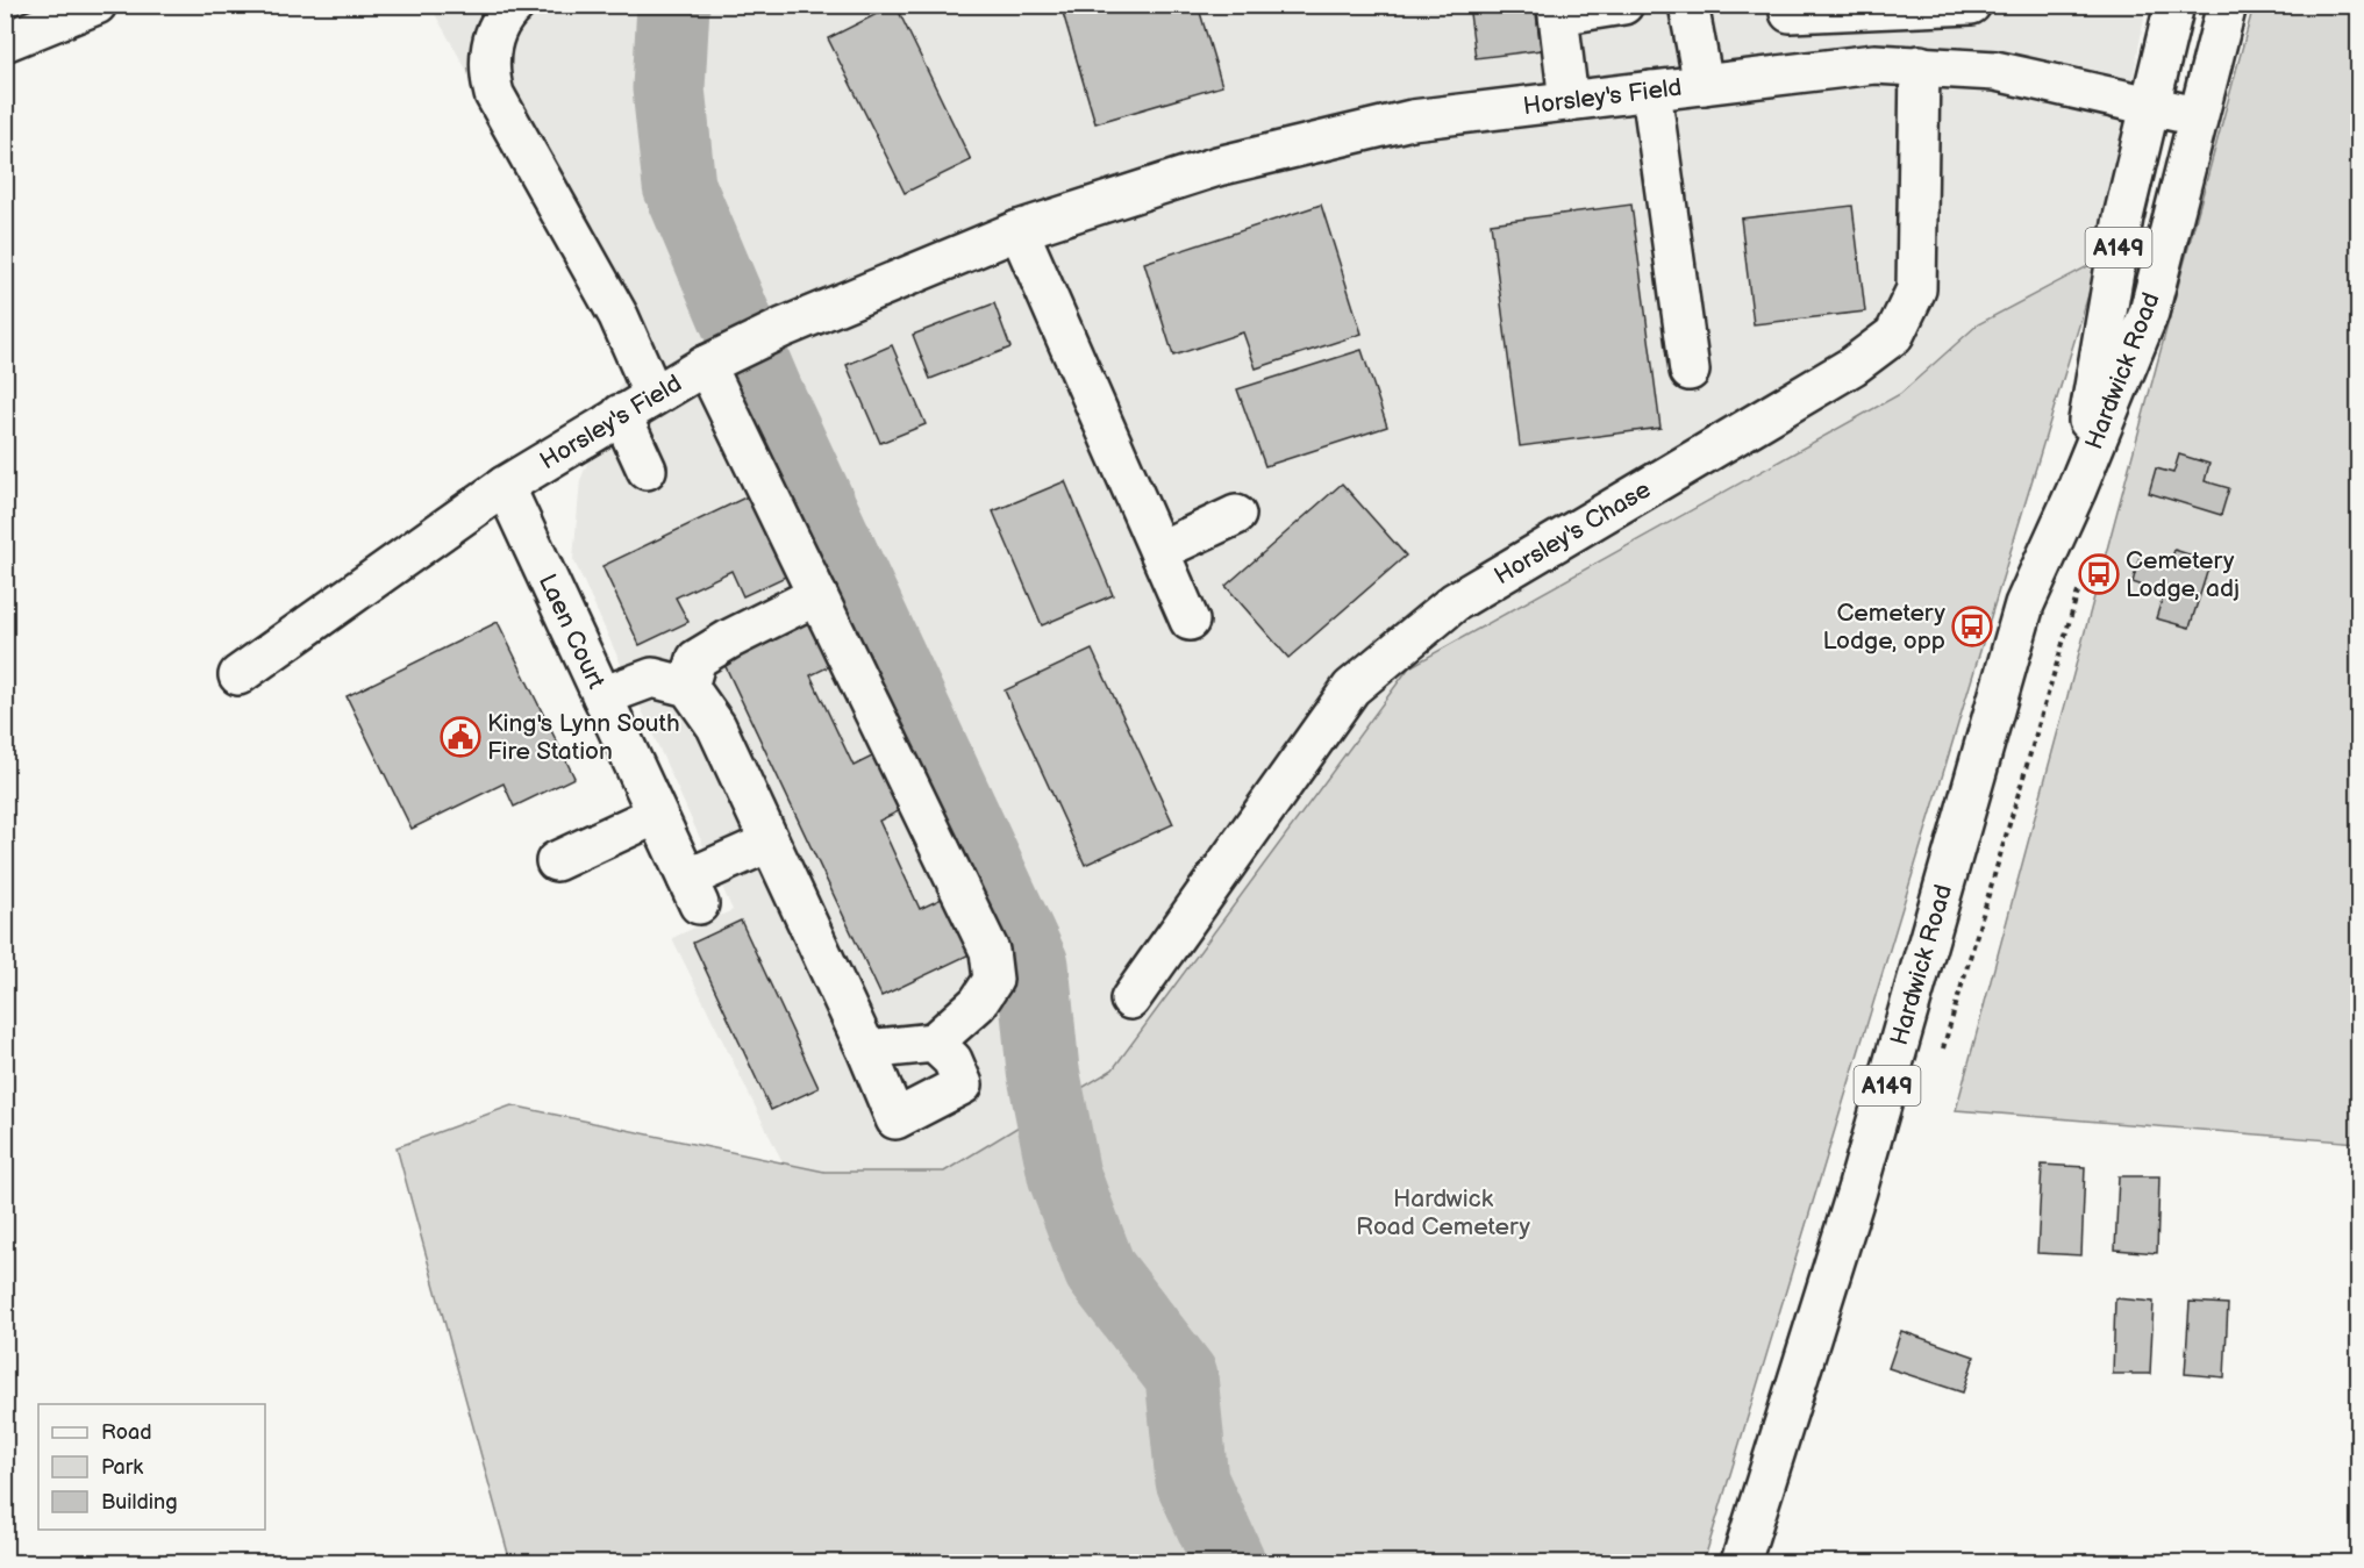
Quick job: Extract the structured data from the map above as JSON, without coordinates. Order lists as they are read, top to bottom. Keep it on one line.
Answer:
{"streets":{"street":["Horsley's Field","A149","Hardwick Road","Horsley's Chase","Laen Court"]},"crossings":[["Horsley's Field","Hardwick Road"],["Horsley's Field","Horsley's Chase"],["Horsley's Field","Laen Court"]],"parks":["Hardwick Road Cemetery"],"places":{"bus stop":["Cemetery Lodge, adj","Cemetery Lodge, opp"],"public building":["King's Lynn South Fire Station"]},"legend":["Road","Park","Building"]}
